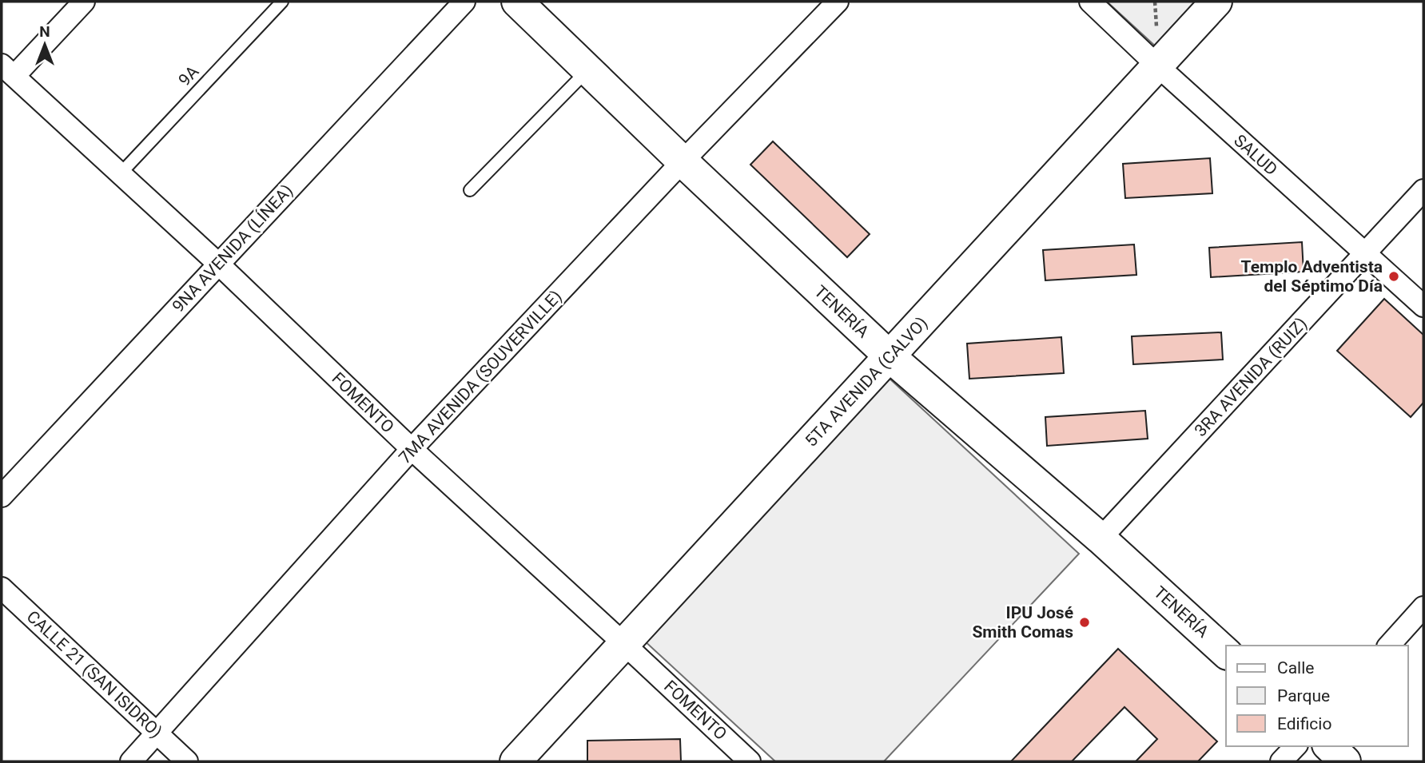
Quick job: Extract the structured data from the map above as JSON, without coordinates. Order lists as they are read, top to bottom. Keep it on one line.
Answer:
{"streets":{"street":["SALUD","9NA AVENIDA (LÍNEA)","TENERÍA","7MA AVENIDA (SOUVERVILLE)","3RA AVENIDA (RUIZ)","5TA AVENIDA (CALVO)","FOMENTO","CALLE 21 (SAN ISIDRO)"],"lane":["9A"]},"crossings":[["9A","FOMENTO"],["SALUD","3RA AVENIDA (RUIZ)"],["SALUD","5TA AVENIDA (CALVO)"],["9NA AVENIDA (LÍNEA)","FOMENTO"],["TENERÍA","7MA AVENIDA (SOUVERVILLE)"],["TENERÍA","3RA AVENIDA (RUIZ)"],["TENERÍA","5TA AVENIDA (CALVO)"],["7MA AVENIDA (SOUVERVILLE)","FOMENTO"],["7MA AVENIDA (SOUVERVILLE)","CALLE 21 (SAN ISIDRO)"],["5TA AVENIDA (CALVO)","FOMENTO"]],"places":["Templo Adventista del Séptimo Día","IPU José Smith Comas"],"legend":["Calle","Parque","Edificio"],"north":"top"}
